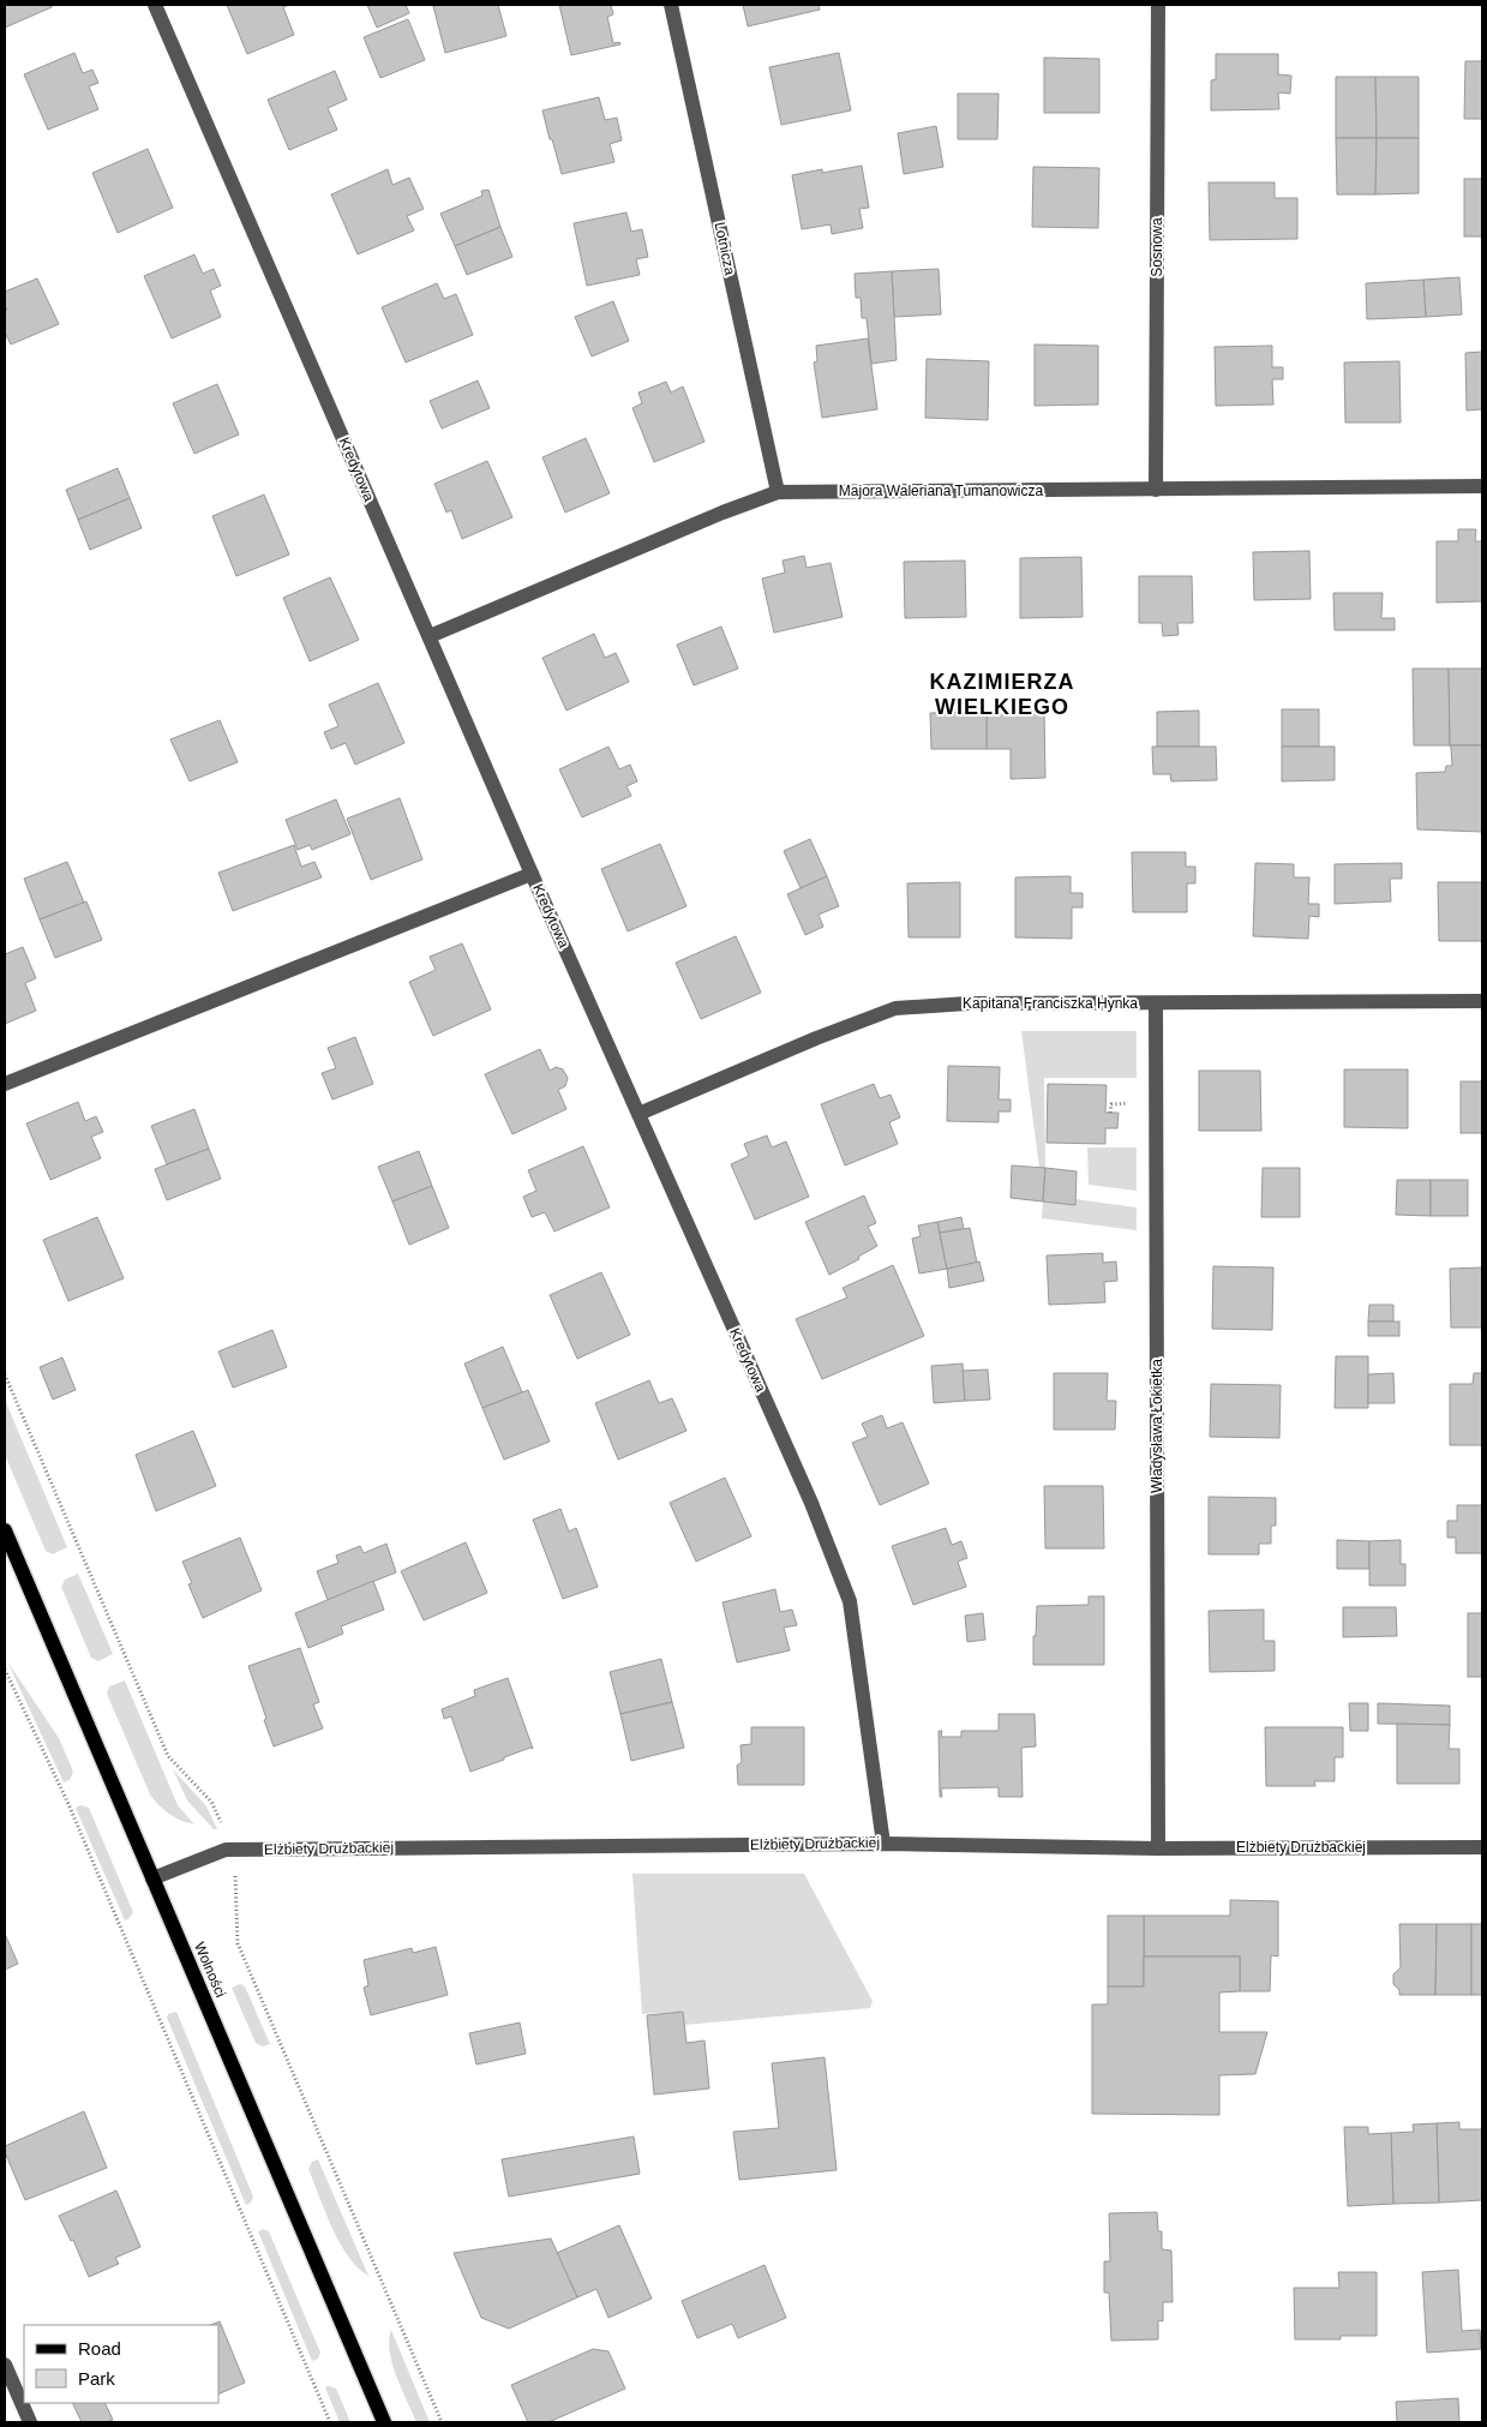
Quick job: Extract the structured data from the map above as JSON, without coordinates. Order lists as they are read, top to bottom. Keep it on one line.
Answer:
{"streets":{"main road":["Wolności"],"street":["Sosnowa","Lotnicza","Kredytowa","Majora Waleriana Tumanowicza","Kapitana Franciszka Hynka","Władysława Łokietka","Elżbiety Drużbackiej"]},"crossings":[["Sosnowa","Majora Waleriana Tumanowicza"],["Lotnicza","Majora Waleriana Tumanowicza"],["Kredytowa","Majora Waleriana Tumanowicza"],["Kredytowa","Kapitana Franciszka Hynka"],["Kredytowa","Elżbiety Drużbackiej"],["Kapitana Franciszka Hynka","Władysława Łokietka"],["Władysława Łokietka","Elżbiety Drużbackiej"],["Elżbiety Drużbackiej","Wolności"]],"districts":["KAZIMIERZA WIELKIEGO"],"legend":["Road","Park"]}
